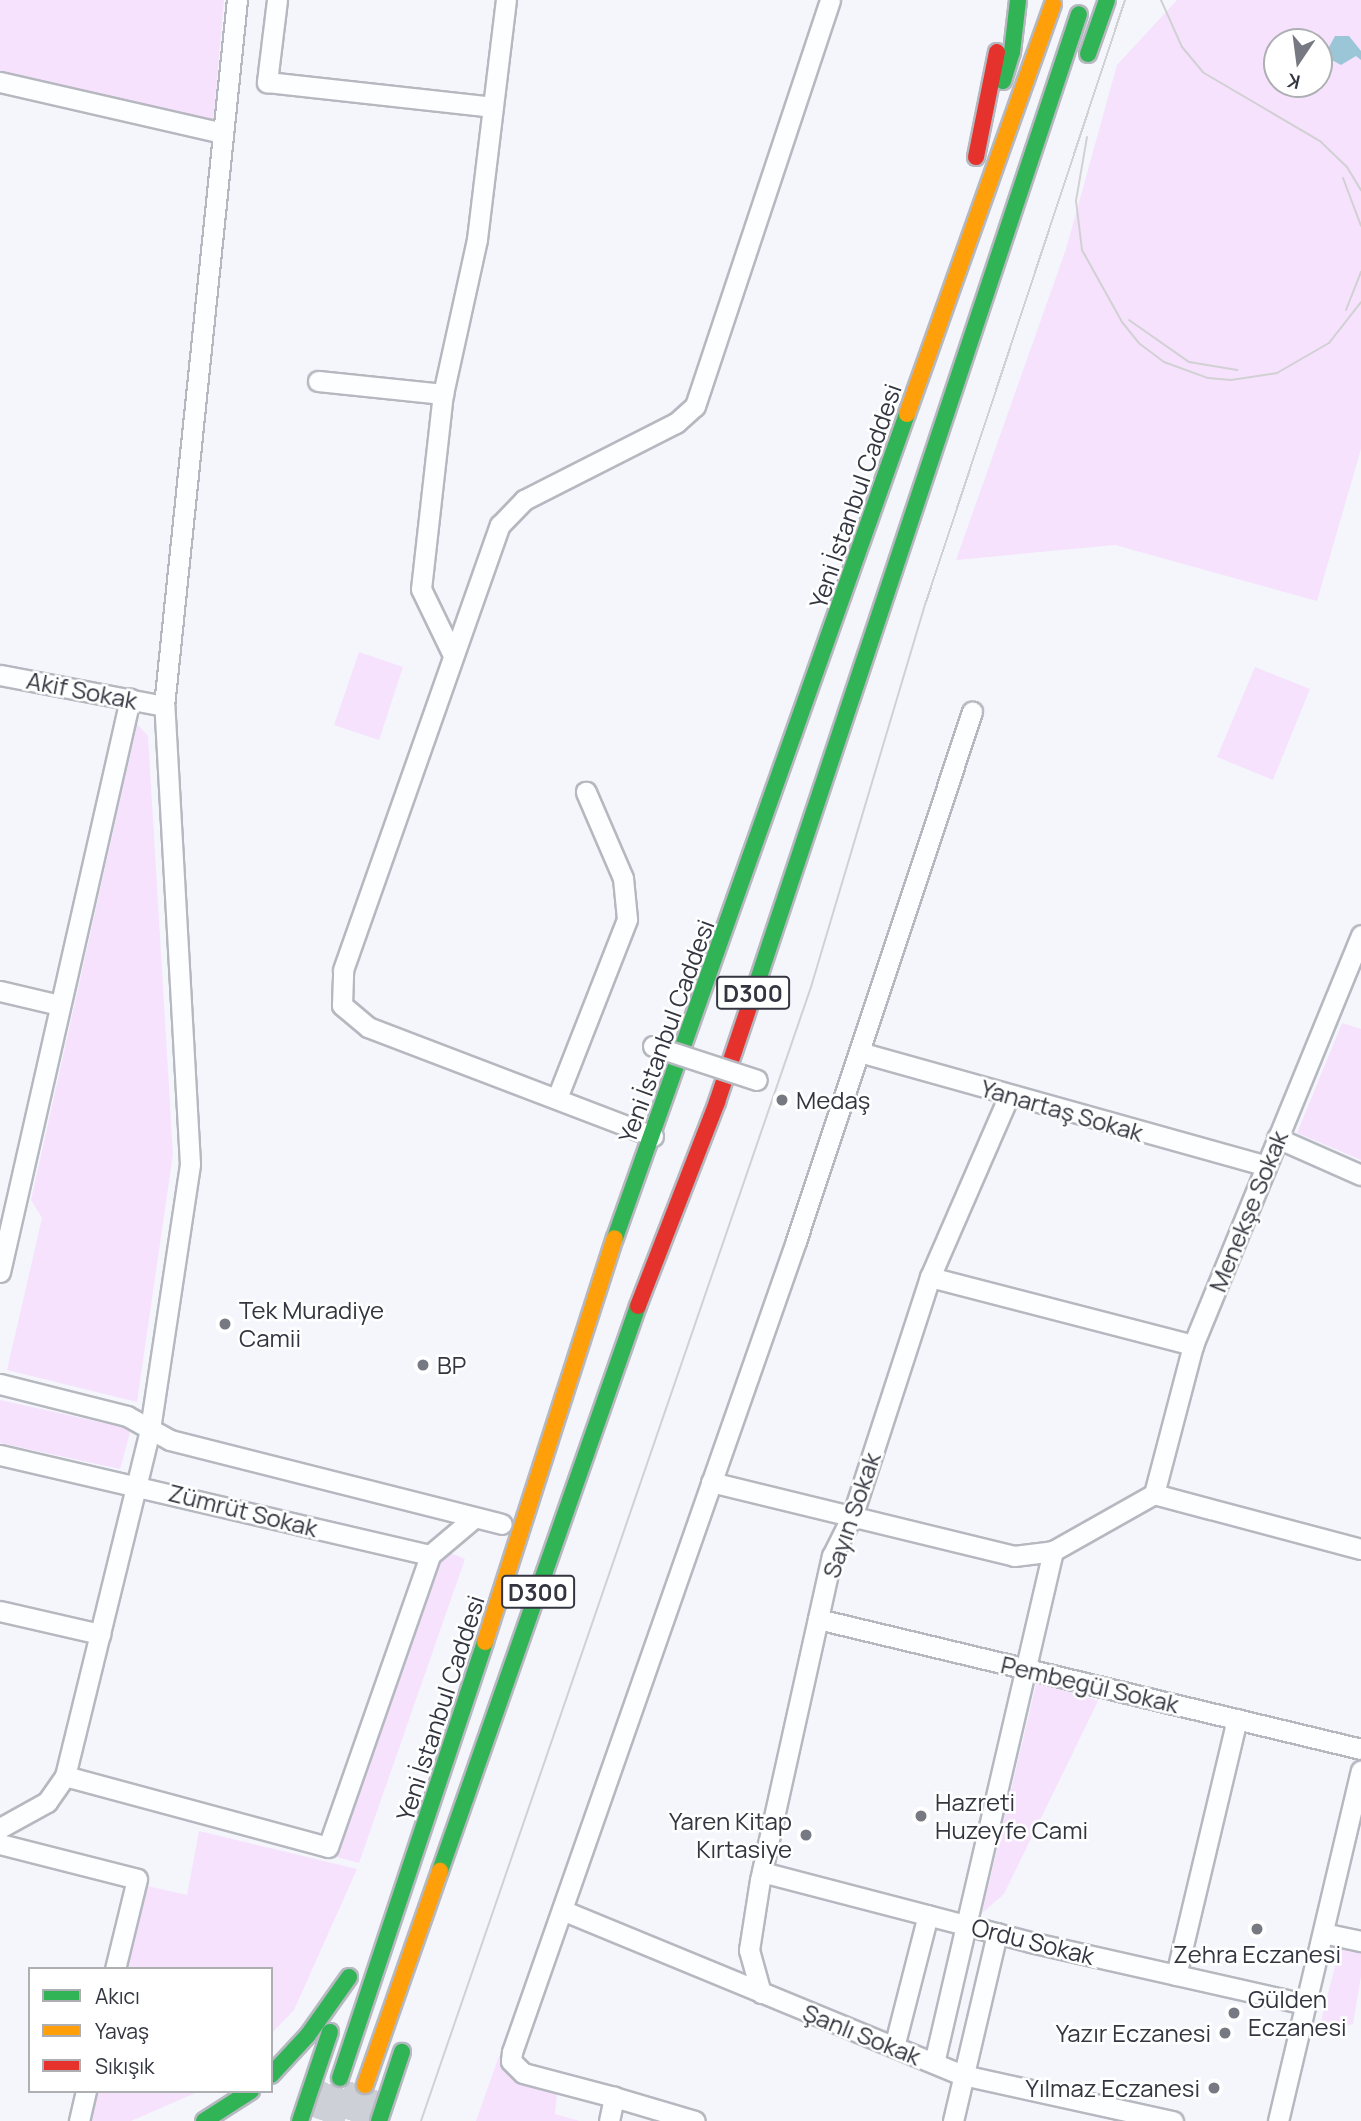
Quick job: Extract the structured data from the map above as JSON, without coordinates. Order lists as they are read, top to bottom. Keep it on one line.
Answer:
{"streets":{"highway":["Yeni İstanbul Caddesi","D300"],"street":["Akif Sokak","Yanartaş Sokak","Menekşe Sokak","Zümrüt Sokak","Sayın Sokak","Pembegül Sokak","Ordu Sokak","Şanlı Sokak"]},"crossings":[["Yanartaş Sokak","Menekşe Sokak"],["Yanartaş Sokak","Sayın Sokak"],["Sayın Sokak","Pembegül Sokak"],["Sayın Sokak","Ordu Sokak"],["Sayın Sokak","Şanlı Sokak"]],"places":["Medaş","Tek Muradiye Camii","BP","Hazreti Huzeyfe Cami","Yaren Kitap Kırtasiye","Zehra Eczanesi","Gülden Eczanesi","Yazır Eczanesi","Yılmaz Eczanesi"],"legend":["Akıcı","Yavaş","Sıkışık"],"north":"bottom"}
